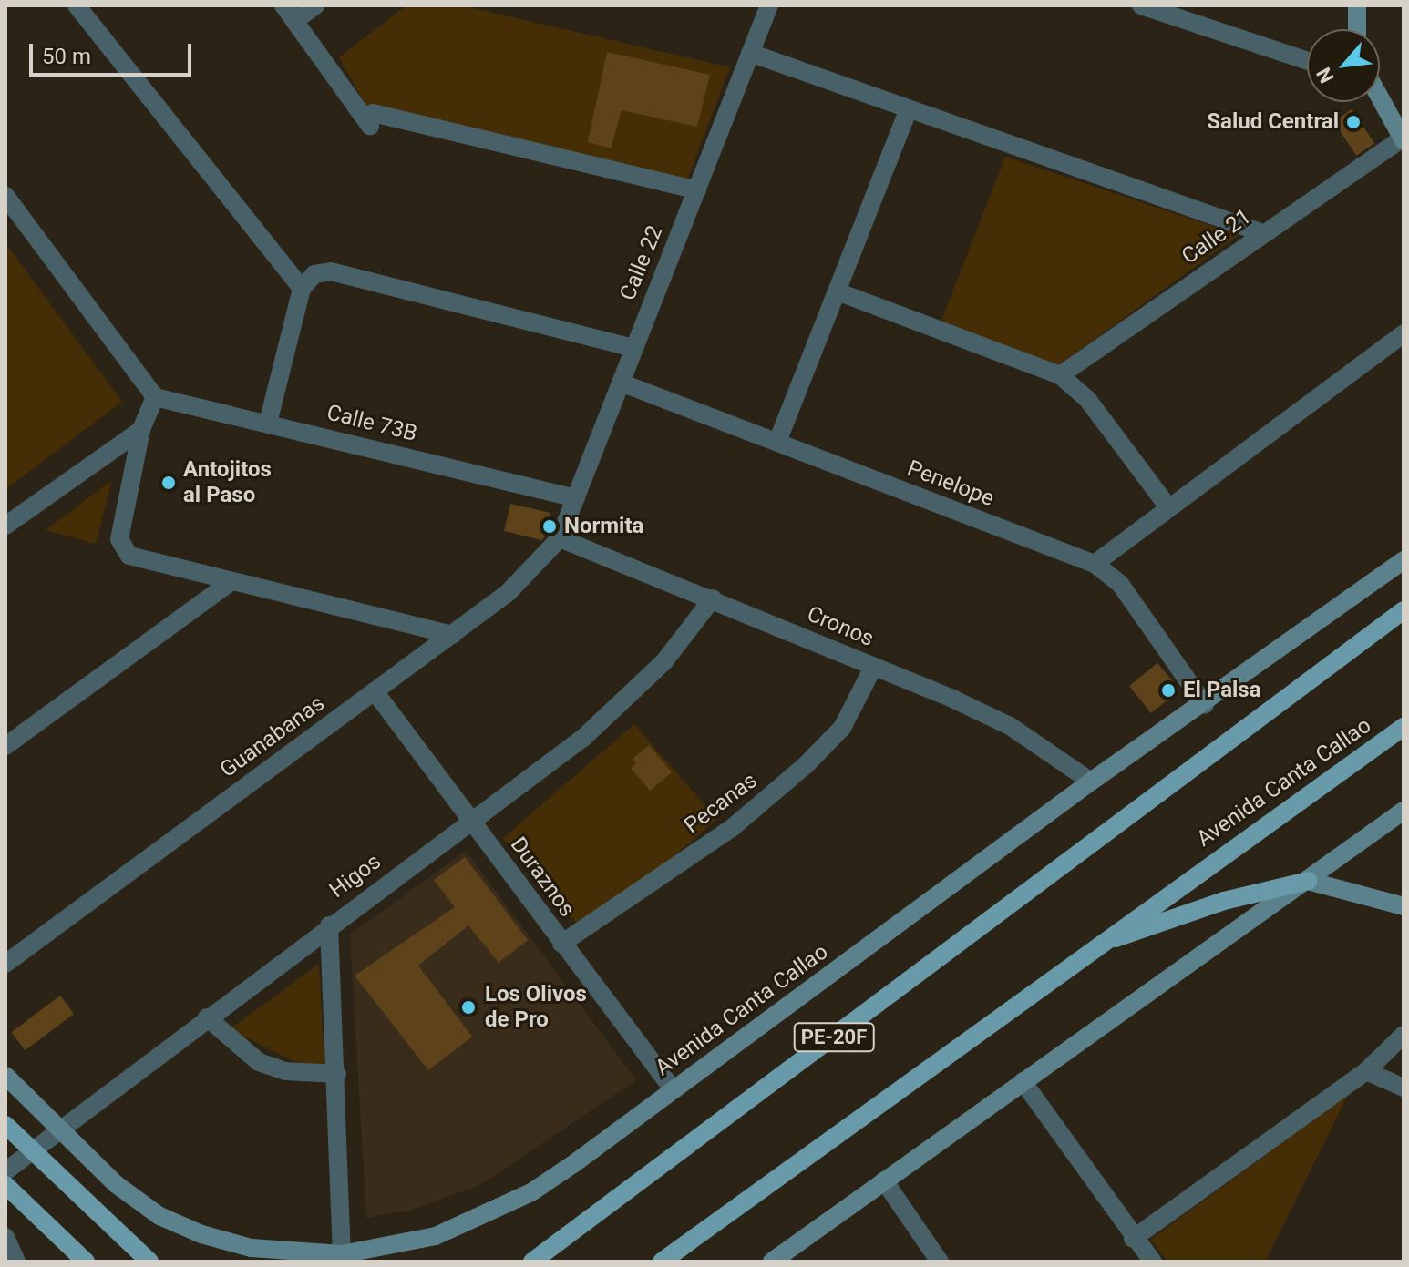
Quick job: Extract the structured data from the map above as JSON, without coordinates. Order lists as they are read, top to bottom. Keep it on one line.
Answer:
{"streets":{"main road":["Avenida Canta Callao","PE-20F"],"street":["Calle 21","Calle 22","Calle 73B","Penelope","Cronos","Guanabanas","Pecanas","Higos","Duraznos"]},"crossings":[["Calle 22","Calle 73B"],["Calle 22","Penelope"],["Calle 22","Cronos"],["Calle 22","Guanabanas"],["Penelope","Avenida Canta Callao"],["Cronos","Guanabanas"],["Cronos","Avenida Canta Callao"],["Cronos","Pecanas"],["Cronos","Higos"],["Guanabanas","Duraznos"],["Avenida Canta Callao","Higos"],["Avenida Canta Callao","Duraznos"],["Pecanas","Duraznos"],["Higos","Duraznos"]],"places":["Salud Central","Antojitos al Paso","Normita","El Palsa","Los Olivos de Pro"],"scale_bar":"50 m","north":"bottom left"}
